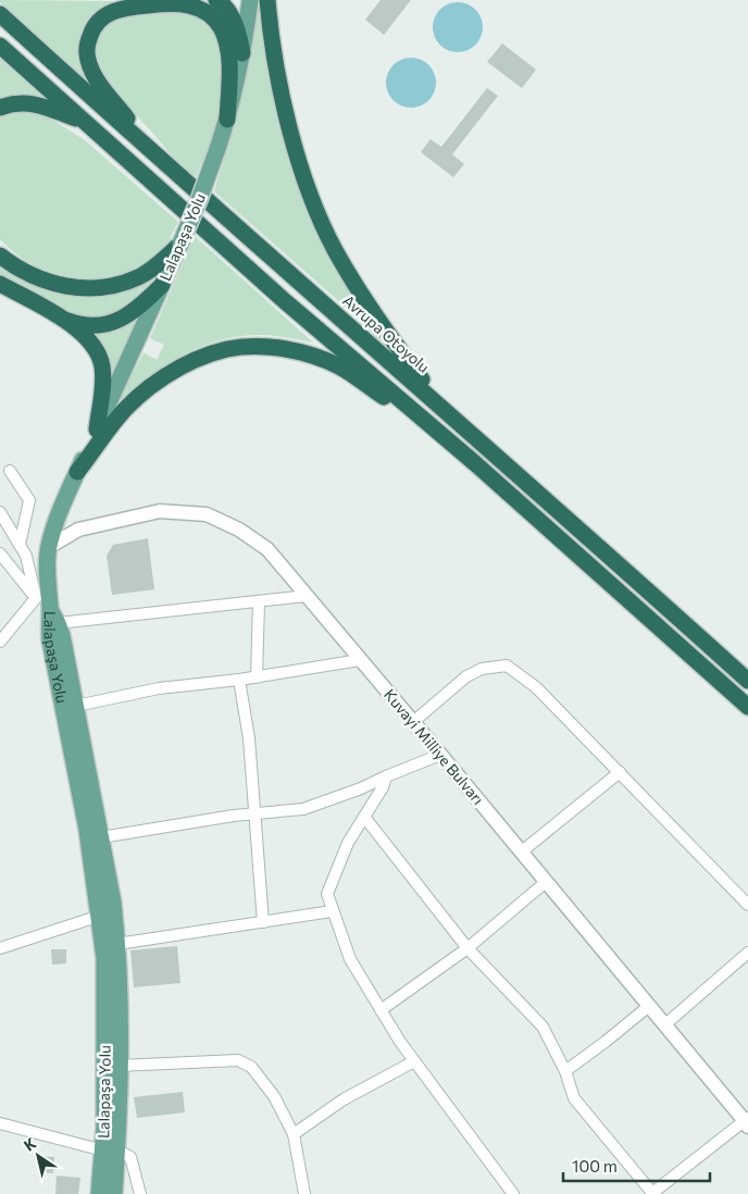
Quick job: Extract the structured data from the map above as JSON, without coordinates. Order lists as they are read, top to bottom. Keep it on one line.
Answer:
{"streets":{"highway":["Avrupa Otoyolu"],"main road":["Lalapaşa Yolu"],"street":["Kuvayi Milliye Bulvarı"]},"crossings":[["Lalapaşa Yolu","Kuvayi Milliye Bulvarı"]],"scale_bar":"100 m","north":"top left"}
